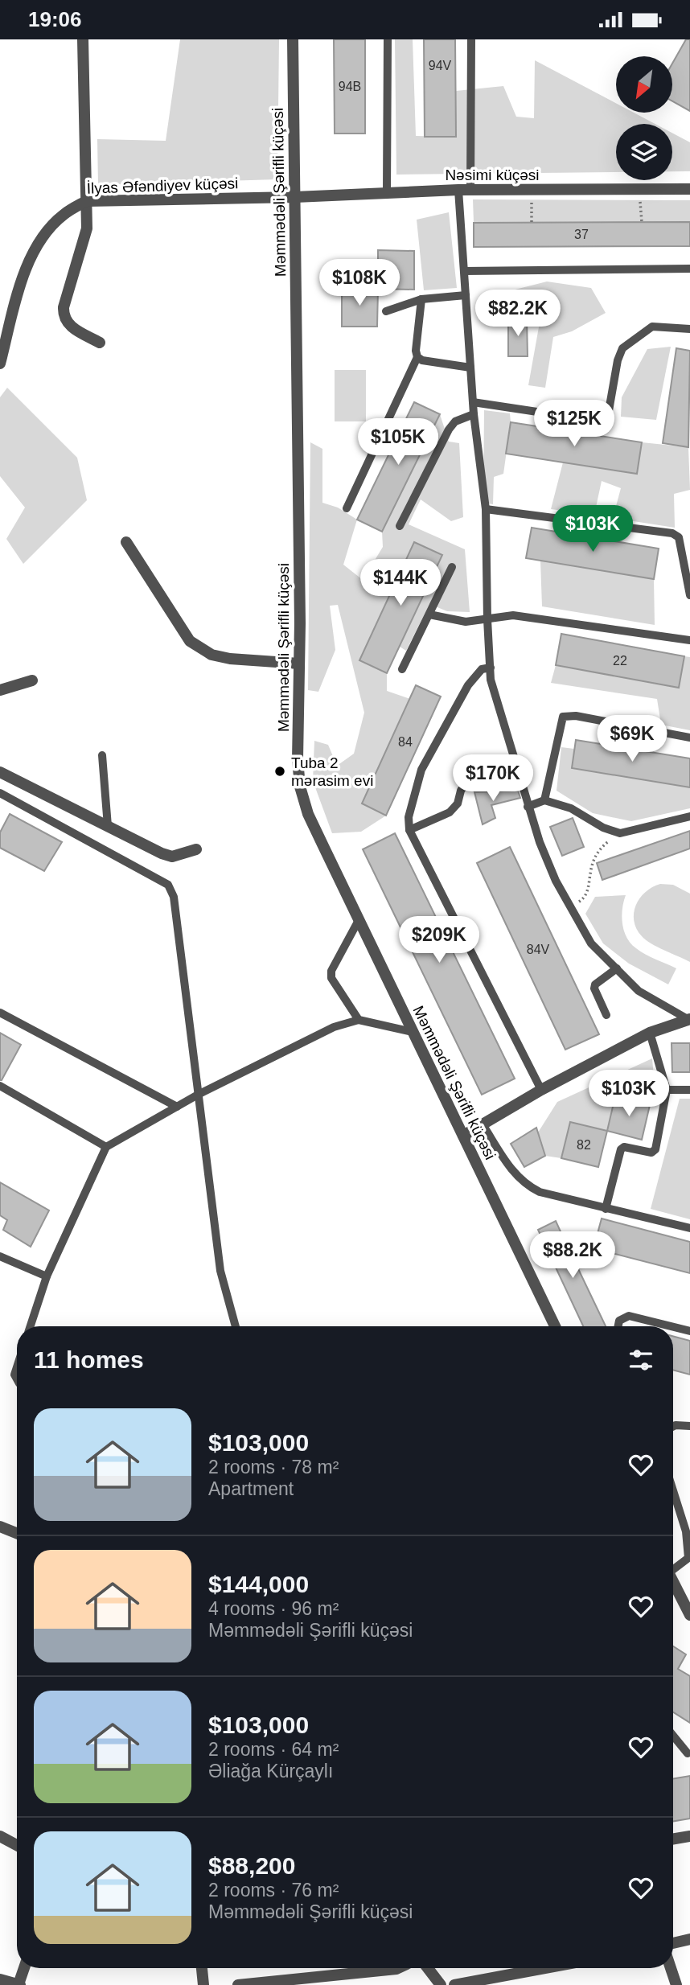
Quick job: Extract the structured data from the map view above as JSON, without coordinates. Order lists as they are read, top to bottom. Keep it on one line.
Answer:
{"streets":{"street":["Nəsimi küçəsi","İlyas Əfəndiyev küçəsi","Məmmədəli Şərifli küçəsi"]},"crossings":[["Nəsimi küçəsi","İlyas Əfəndiyev küçəsi"],["Nəsimi küçəsi","Məmmədəli Şərifli küçəsi"],["İlyas Əfəndiyev küçəsi","Məmmədəli Şərifli küçəsi"]],"places":["Tuba 2 mərasim evi"],"house_numbers":["94V","94B","37","22","84","84V","82"],"north":"bottom left","page":{"status":"19:06","price":["$108K","$82.2K","$125K","$105K","$103K","$144K","$69K","$170K","$209K","$103K","$88.2K"],"heading":"11 homes","list":[{"name":"$103,000","note":"2 rooms · 78 m² · Apartment"},{"name":"$144,000","note":"4 rooms · 96 m² · Məmmədəli Şərifli küçəsi"},{"name":"$103,000","note":"2 rooms · 64 m² · Əliağa Kürçaylı"},{"name":"$88,200","note":"2 rooms · 76 m² · Məmmədəli Şərifli küçəsi"}]}}
